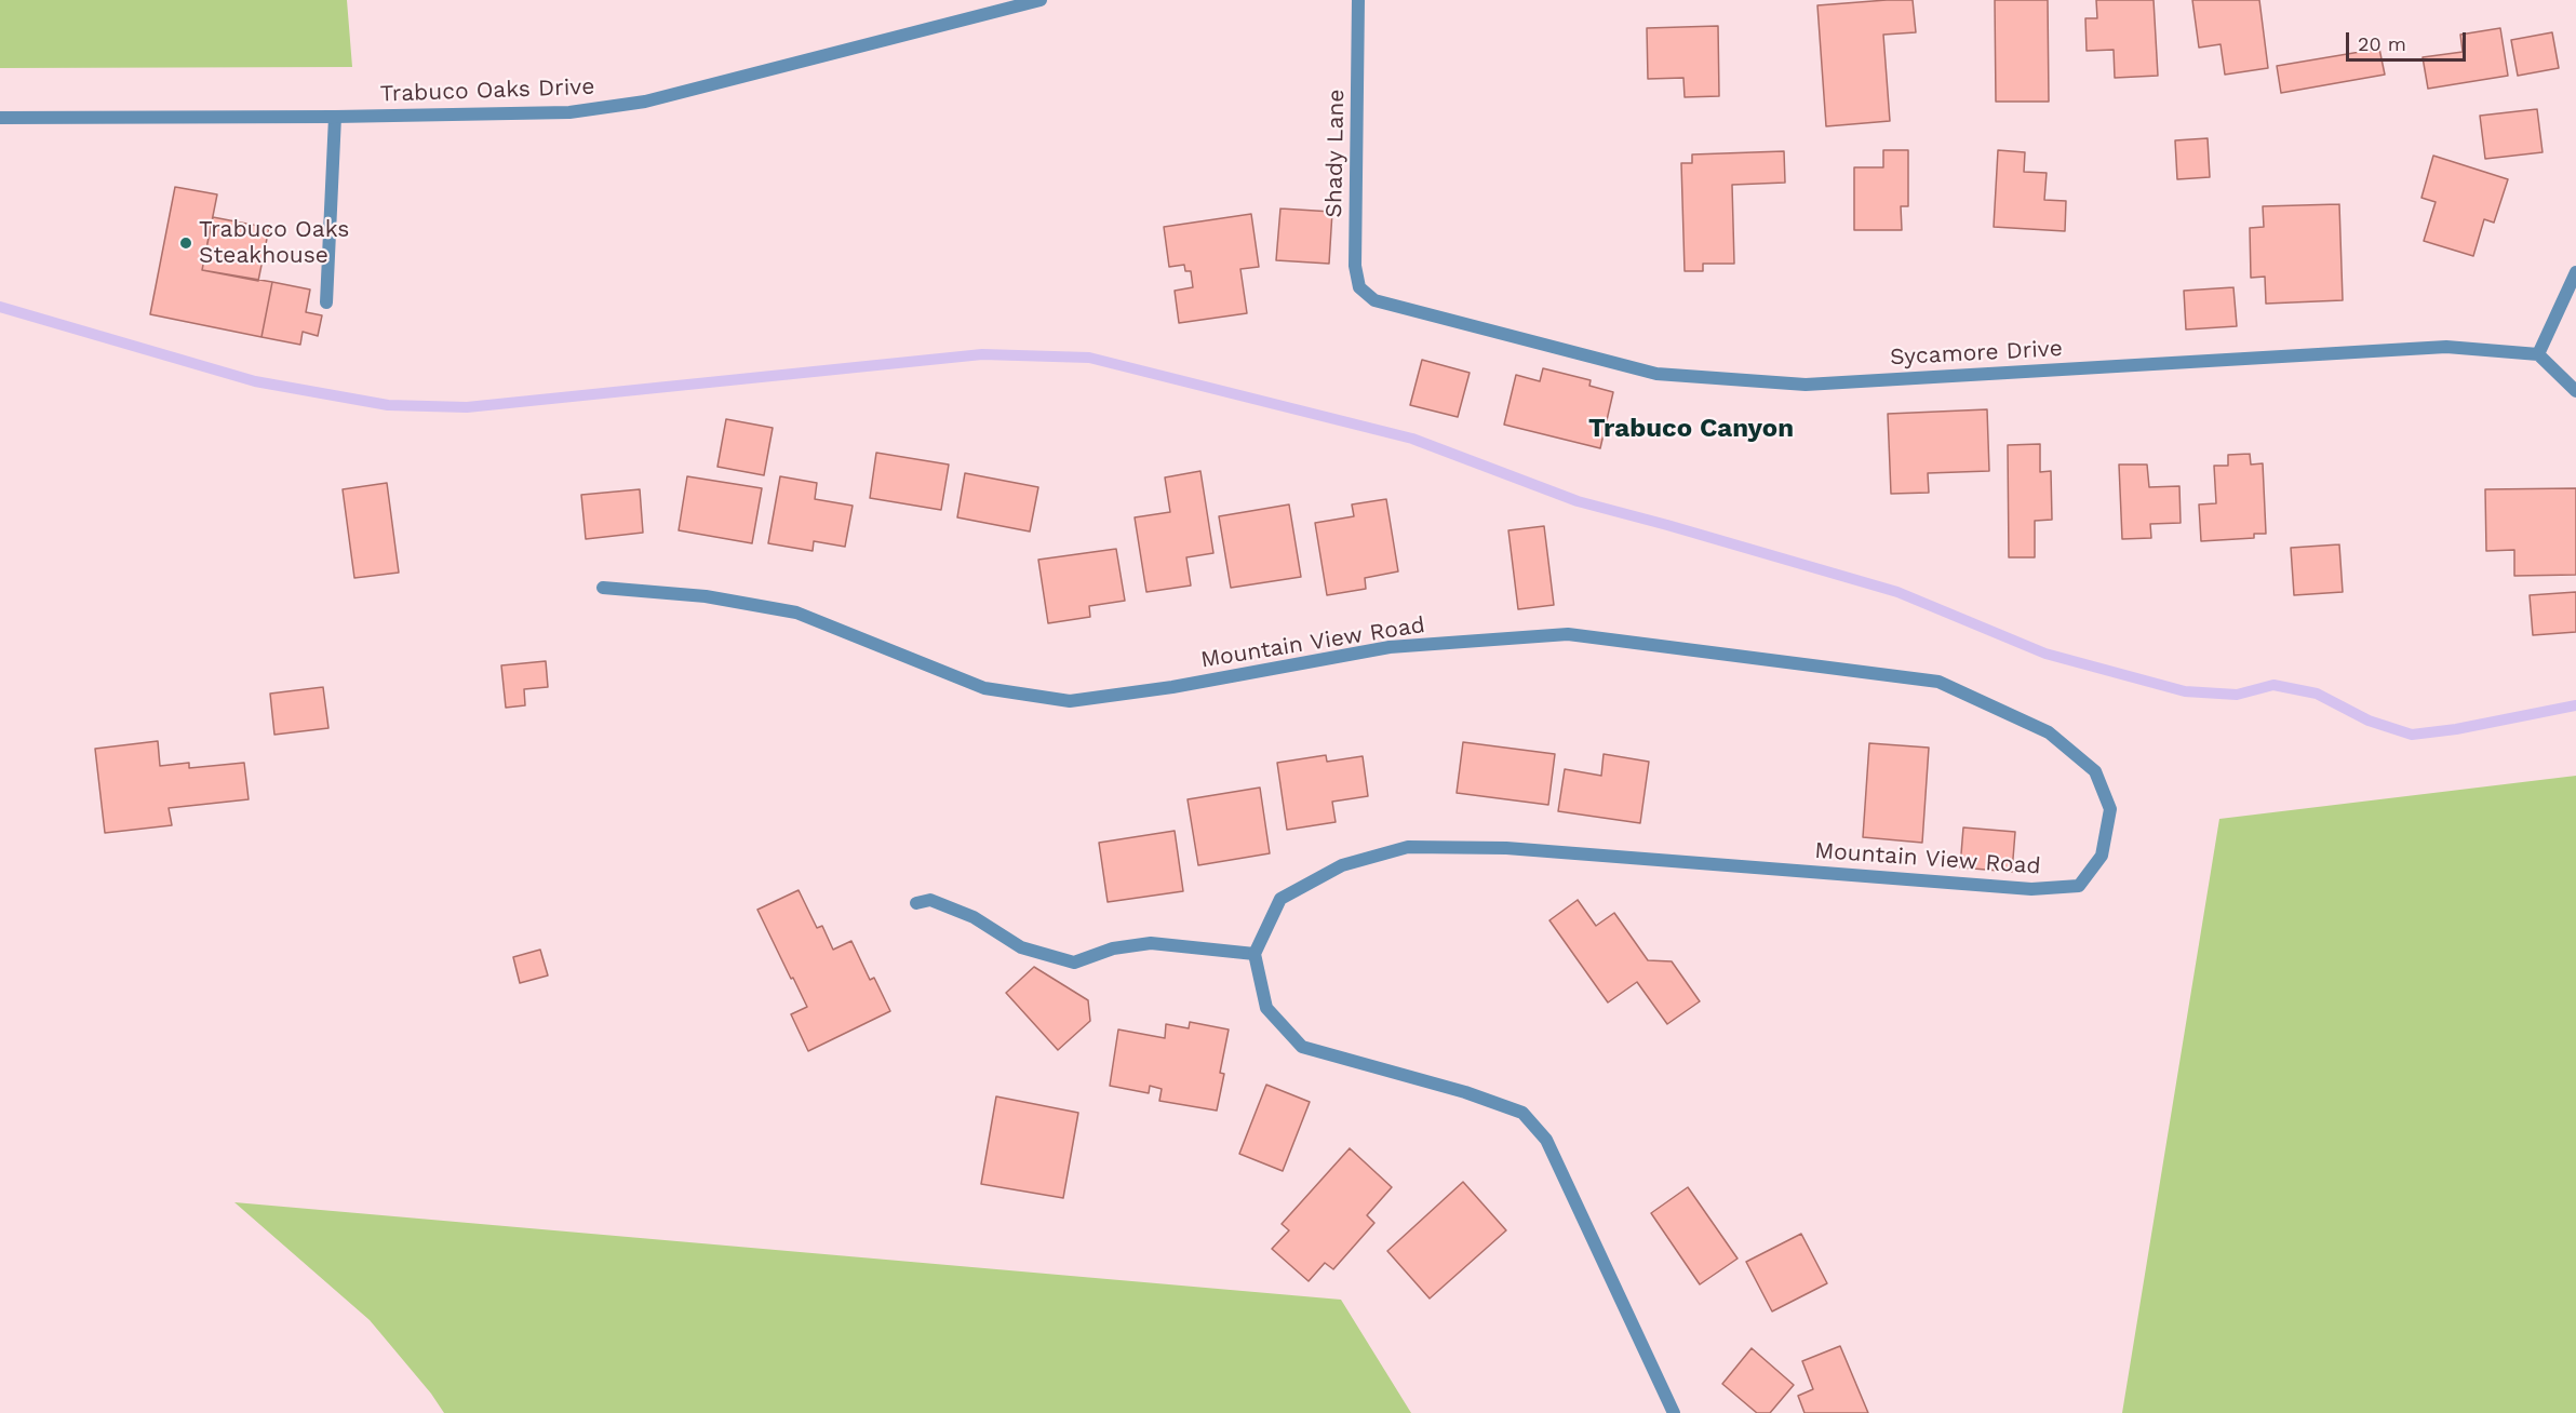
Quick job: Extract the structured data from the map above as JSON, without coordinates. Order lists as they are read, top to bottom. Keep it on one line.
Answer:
{"streets":{"street":["Trabuco Oaks Drive","Shady Lane","Sycamore Drive","Mountain View Road"]},"crossings":[["Shady Lane","Sycamore Drive"]],"districts":["Trabuco Canyon"],"places":["Trabuco Oaks Steakhouse"],"scale_bar":"20 m"}
